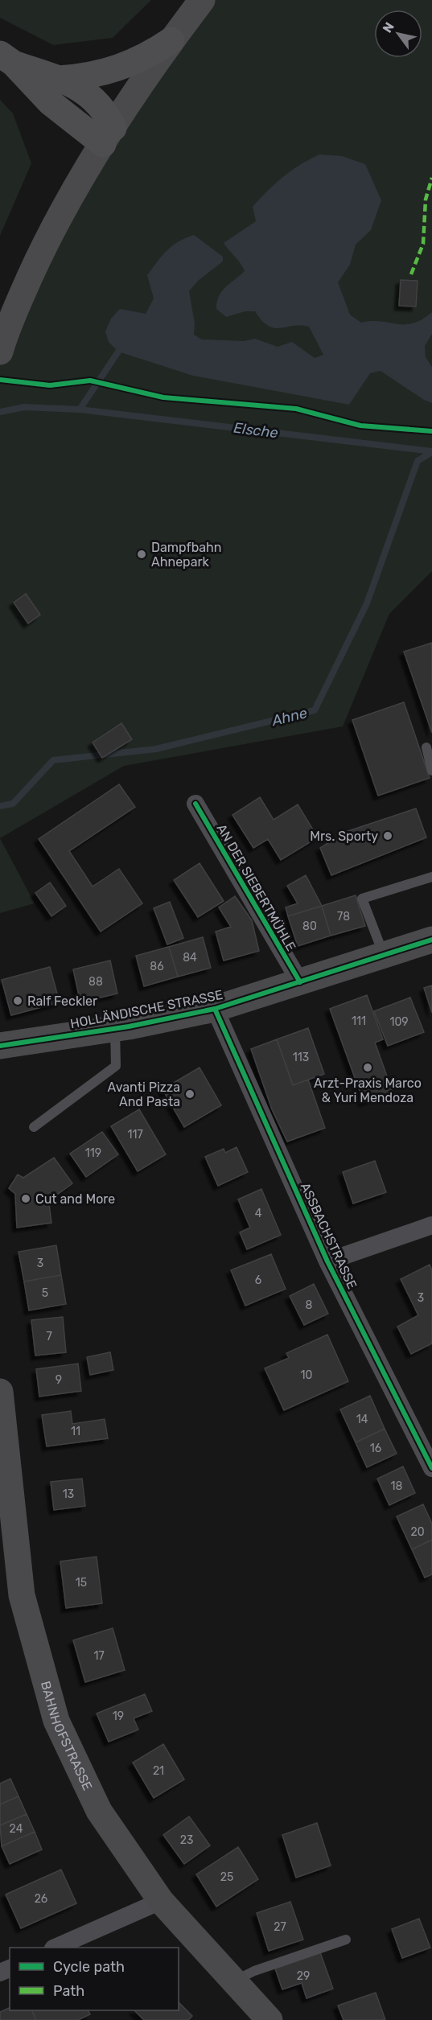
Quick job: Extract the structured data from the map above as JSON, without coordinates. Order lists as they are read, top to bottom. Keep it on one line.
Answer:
{"streets":{"main road":["HOLLÄNDISCHE STRASSE","BAHNHOFSTRASSE"],"street":["AN DER SIEBERTMÜHLE","ASSBACHSTRASSE"]},"crossings":[["AN DER SIEBERTMÜHLE","HOLLÄNDISCHE STRASSE"],["HOLLÄNDISCHE STRASSE","ASSBACHSTRASSE"]],"water":["Elsche","Ahne"],"places":["Dampfbahn Ahnepark","Mrs. Sporty","Ralf Feckler","Arzt-Praxis Marco & Yuri Mendoza","Avanti Pizza And Pasta","Cut and More"],"house_numbers":["78","80","84","86","88","111","109","113","117","119","4","3","6","5","3","8","7","10","9","14","11","16","18","13","20","15","17","19","21","24","23","25","26","27","29"],"legend":["Cycle path","Path"],"north":"top left"}
